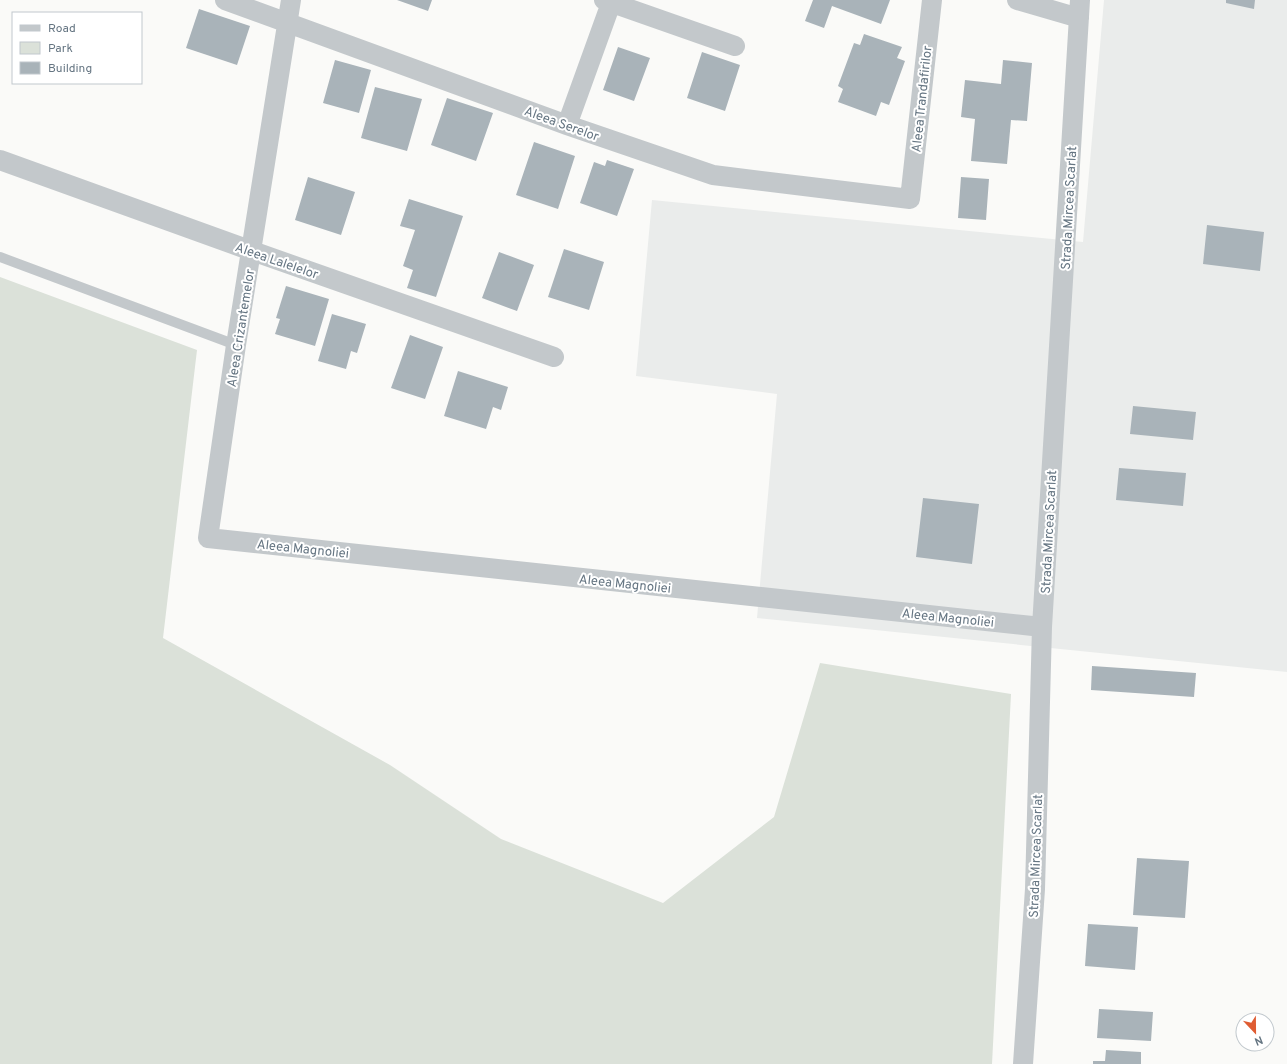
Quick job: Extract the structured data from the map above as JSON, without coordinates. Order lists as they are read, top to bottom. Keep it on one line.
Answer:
{"streets":{"street":["Aleea Trandafirilor","Aleea Serelor","Strada Mircea Scarlat","Aleea Lalelelor","Aleea Crizantemelor","Aleea Magnoliei"]},"crossings":[["Aleea Trandafirilor","Aleea Serelor"],["Aleea Serelor","Aleea Crizantemelor"],["Strada Mircea Scarlat","Aleea Magnoliei"],["Aleea Lalelelor","Aleea Crizantemelor"],["Aleea Crizantemelor","Aleea Magnoliei"]],"legend":["Road","Park","Building"],"north":"bottom"}
